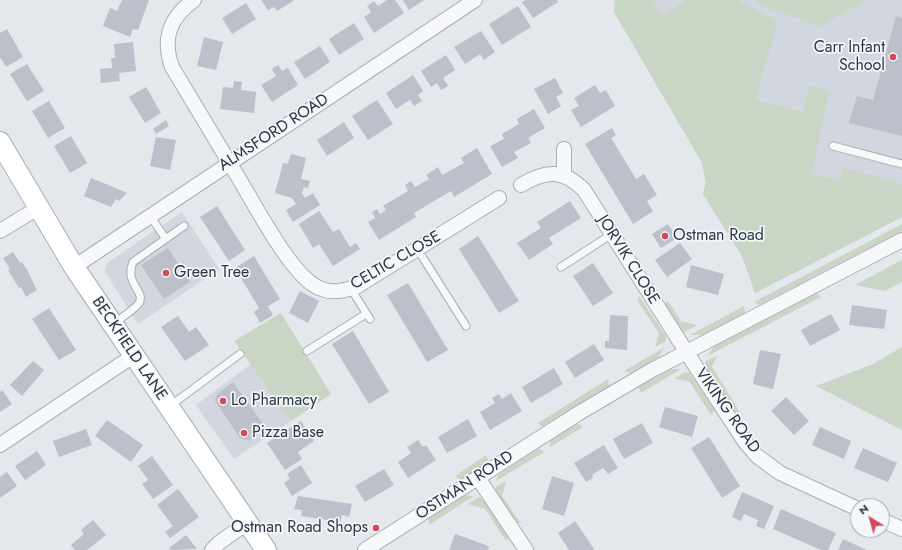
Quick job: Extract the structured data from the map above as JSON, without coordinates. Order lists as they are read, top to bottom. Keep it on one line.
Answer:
{"streets":{"street":["ALMSFORD ROAD","JORVIK CLOSE","CELTIC CLOSE","BECKFIELD LANE","VIKING ROAD","OSTMAN ROAD"]},"crossings":[["ALMSFORD ROAD","CELTIC CLOSE"],["ALMSFORD ROAD","BECKFIELD LANE"],["JORVIK CLOSE","VIKING ROAD"],["JORVIK CLOSE","OSTMAN ROAD"],["VIKING ROAD","OSTMAN ROAD"]],"places":["Carr Infant School","Ostman Road","Green Tree","Lo Pharmacy","Pizza Base","Ostman Road Shops"],"north":"top left"}
